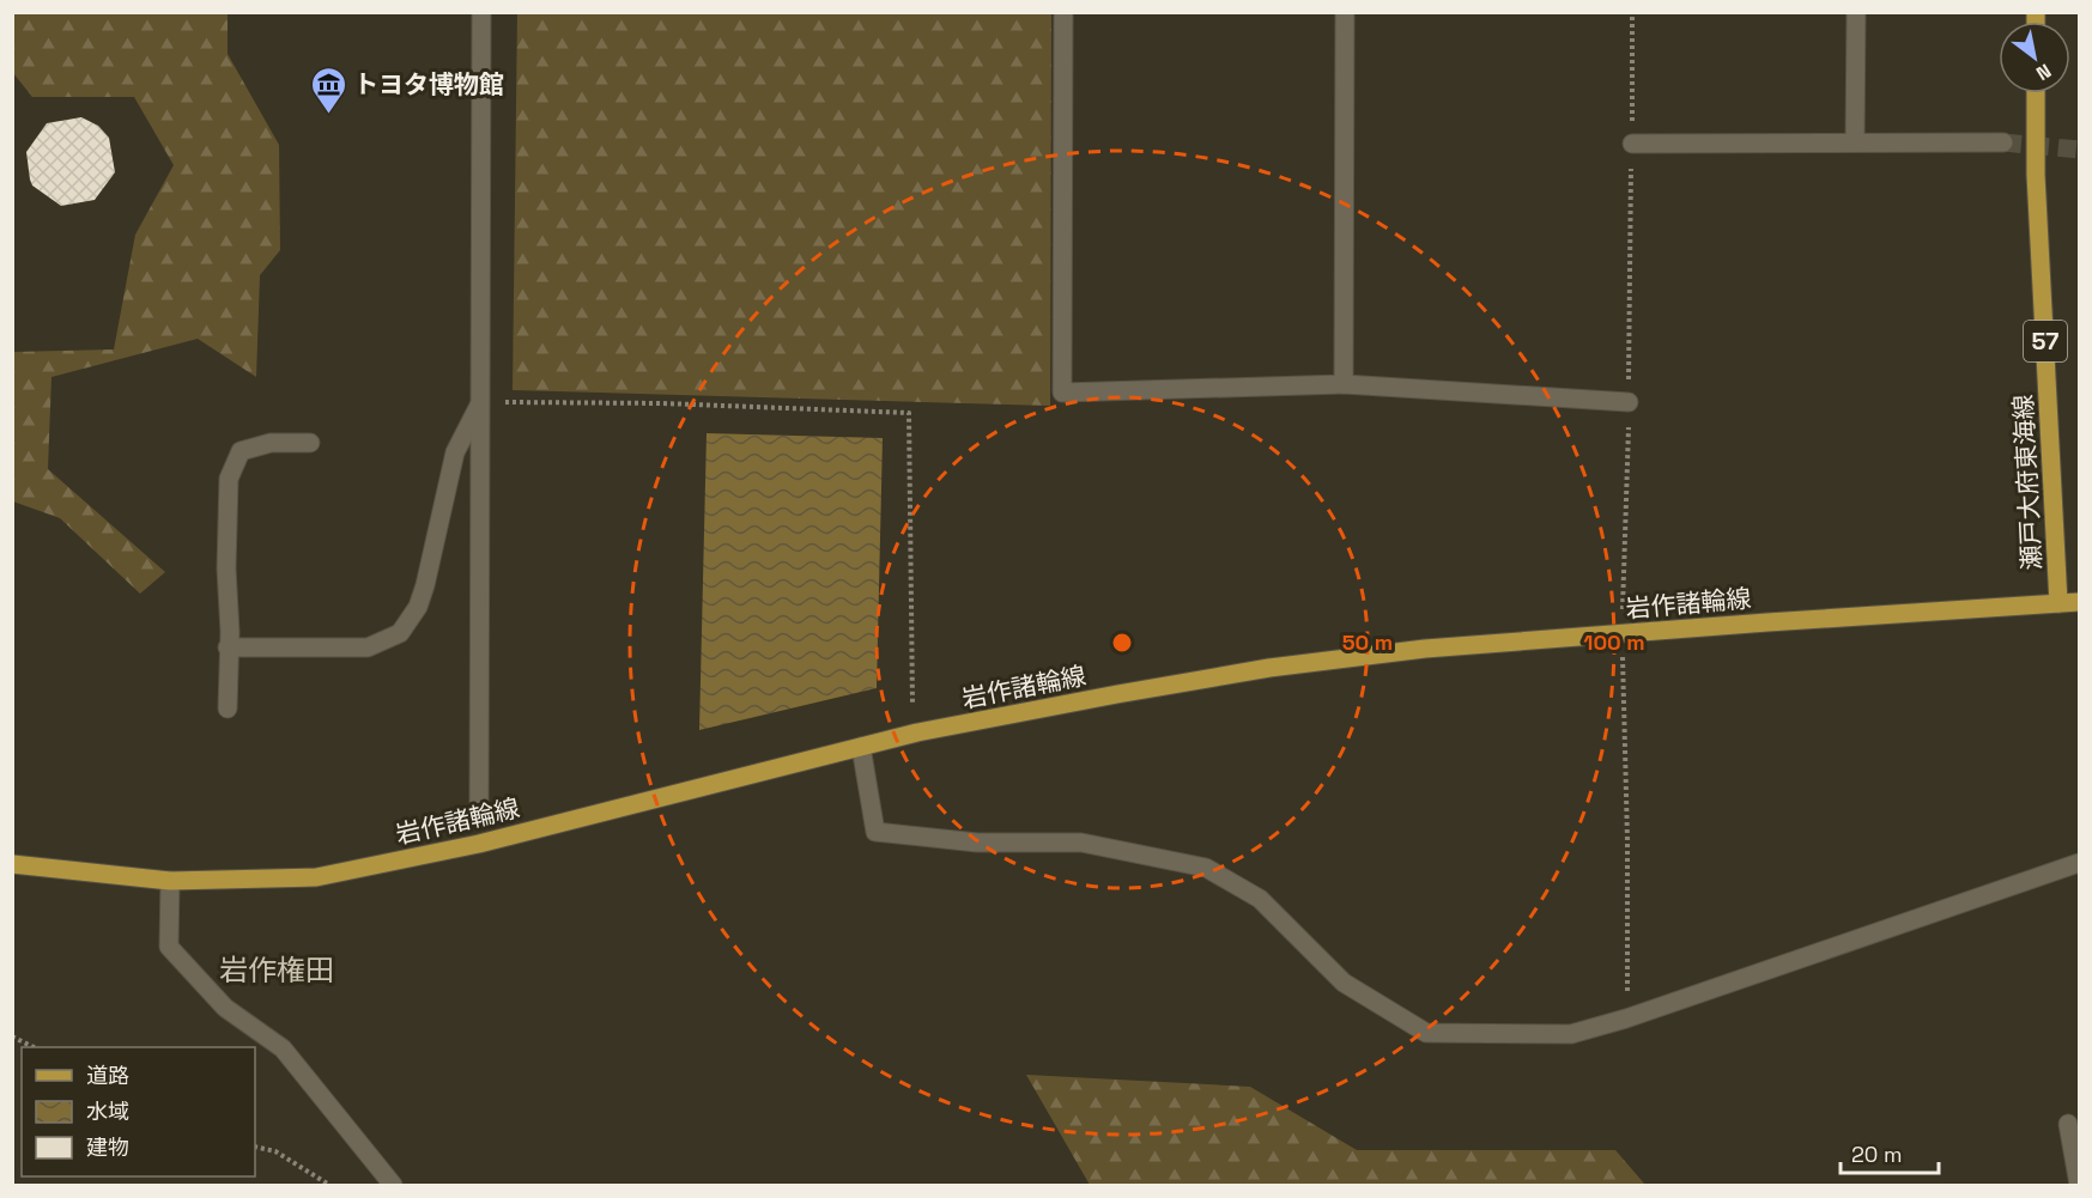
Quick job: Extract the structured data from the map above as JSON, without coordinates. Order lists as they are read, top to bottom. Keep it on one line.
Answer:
{"streets":{"main road":["57","瀬戸大府東海線","岩作諸輪線"]},"crossings":[["瀬戸大府東海線","岩作諸輪線"]],"districts":["岩作権田"],"places":{"museum":["トヨタ博物館"]},"legend":["道路","水域","建物"],"scale_bar":"20 m","north":"bottom right","rings":["50 m","100 m"]}
